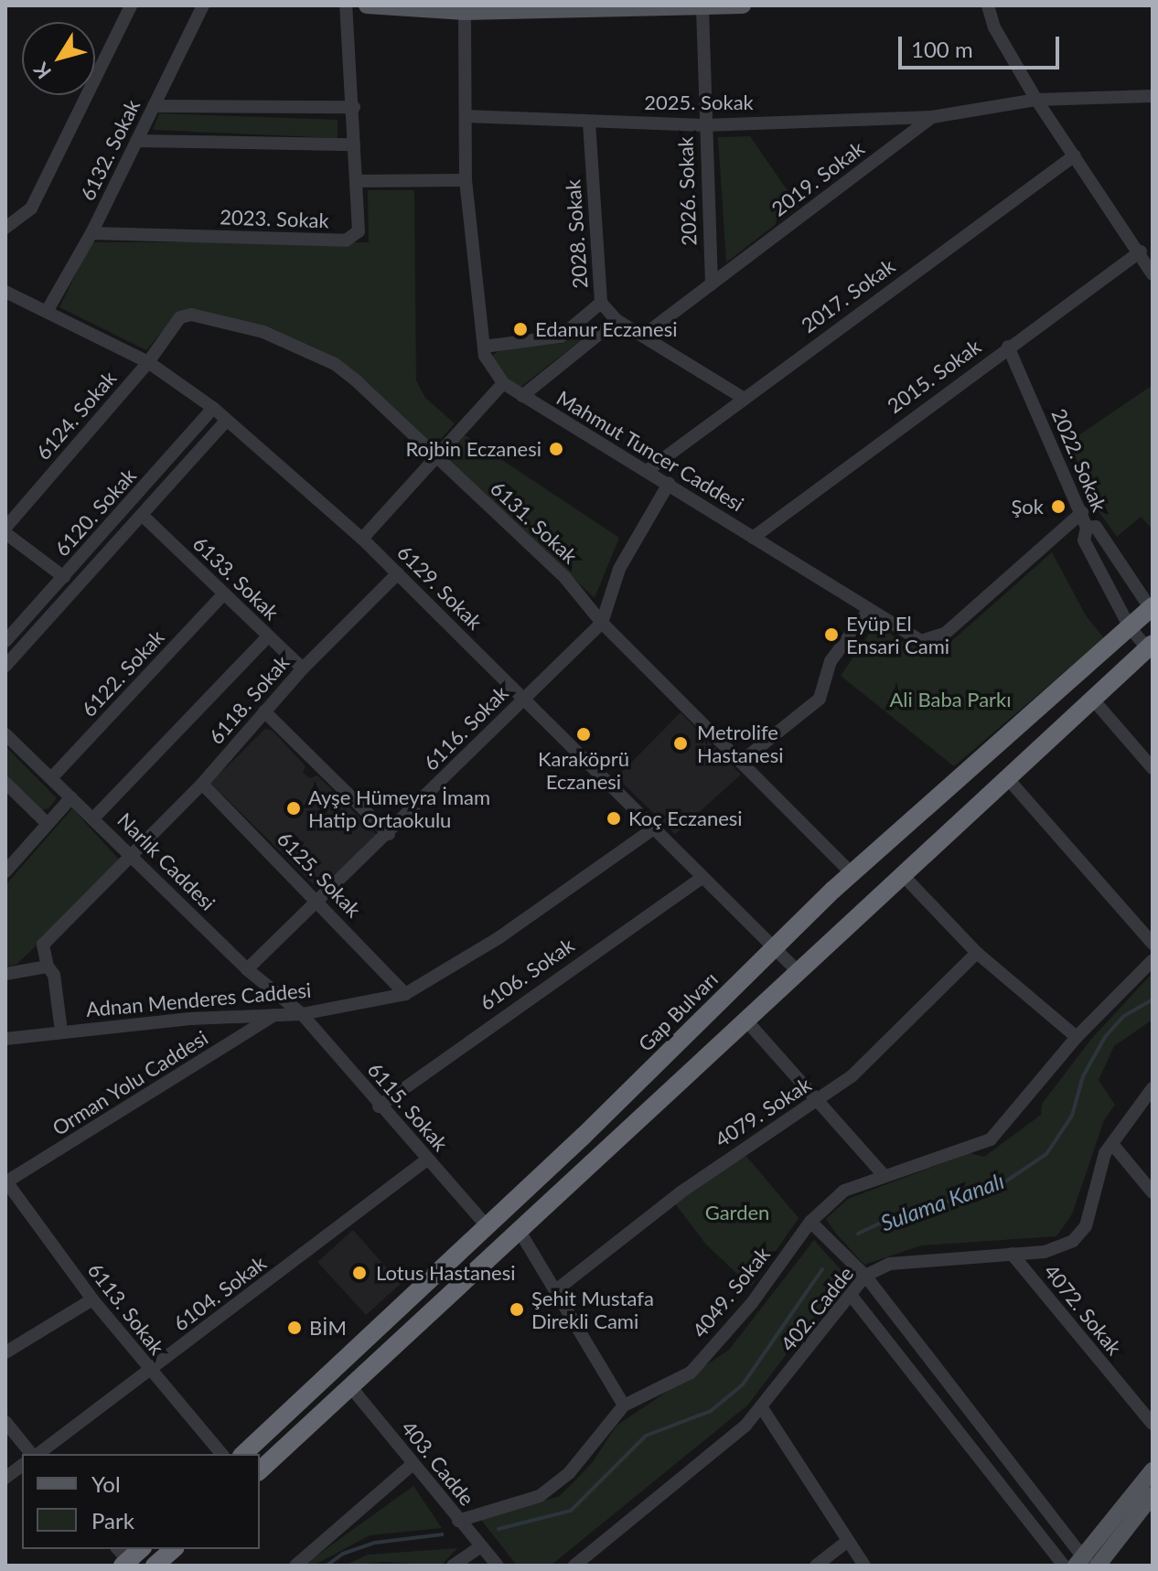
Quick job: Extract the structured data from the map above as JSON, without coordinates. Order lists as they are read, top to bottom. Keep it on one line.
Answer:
{"streets":{"highway":["Gap Bulvarı"],"street":["2025. Sokak","6132. Sokak","2019. Sokak","2026. Sokak","2023. Sokak","2028. Sokak","2017. Sokak","2015. Sokak","6124. Sokak","Mahmut Tuncer Caddesi","2022. Sokak","6120. Sokak","6131. Sokak","6133. Sokak","6129. Sokak","6122. Sokak","6118. Sokak","6116. Sokak","Narlık Caddesi","6125. Sokak","6106. Sokak","Adnan Menderes Caddesi","Orman Yolu Caddesi","6115. Sokak","4079. Sokak","4049. Sokak","6104. Sokak","6113. Sokak","402. Cadde","4072. Sokak","403. Cadde"]},"crossings":[["2025. Sokak","2019. Sokak"],["2025. Sokak","2026. Sokak"],["2025. Sokak","2028. Sokak"],["2025. Sokak","Mahmut Tuncer Caddesi"],["6132. Sokak","2023. Sokak"],["6132. Sokak","6129. Sokak"],["2019. Sokak","2026. Sokak"],["2019. Sokak","2028. Sokak"],["2028. Sokak","2017. Sokak"],["2017. Sokak","Mahmut Tuncer Caddesi"],["2015. Sokak","Mahmut Tuncer Caddesi"],["2015. Sokak","2022. Sokak"],["6124. Sokak","6120. Sokak"],["6124. Sokak","6131. Sokak"],["6124. Sokak","6129. Sokak"],["Mahmut Tuncer Caddesi","2022. Sokak"],["Mahmut Tuncer Caddesi","6116. Sokak"],["2022. Sokak","Gap Bulvarı"],["6120. Sokak","6129. Sokak"],["6131. Sokak","6129. Sokak"],["6131. Sokak","6116. Sokak"],["6131. Sokak","Gap Bulvarı"],["6133. Sokak","6122. Sokak"],["6133. Sokak","6118. Sokak"],["6129. Sokak","6118. Sokak"],["6129. Sokak","6116. Sokak"],["6129. Sokak","6106. Sokak"],["6129. Sokak","Adnan Menderes Caddesi"],["6129. Sokak","Gap Bulvarı"],["6122. Sokak","Narlık Caddesi"],["6118. Sokak","Narlık Caddesi"],["6118. Sokak","6125. Sokak"],["6116. Sokak","Narlık Caddesi"],["6116. Sokak","6125. Sokak"],["Narlık Caddesi","Adnan Menderes Caddesi"],["Narlık Caddesi","6115. Sokak"],["6125. Sokak","Adnan Menderes Caddesi"],["6106. Sokak","6115. Sokak"],["Adnan Menderes Caddesi","Orman Yolu Caddesi"],["Adnan Menderes Caddesi","6115. Sokak"],["Gap Bulvarı","6115. Sokak"],["Orman Yolu Caddesi","6113. Sokak"],["6115. Sokak","6104. Sokak"],["4049. Sokak","403. Cadde"],["6104. Sokak","6113. Sokak"],["402. Cadde","4072. Sokak"]],"water":["Sulama Kanalı"],"parks":["Ali Baba Parkı","Garden"],"places":["Edanur Eczanesi","Rojbin Eczanesi","Şok","Eyüp El Ensari Cami","Karaköprü Eczanesi","Metrolife Hastanesi","Ayşe Hümeyra İmam Hatip Ortaokulu","Koç Eczanesi","Lotus Hastanesi","Şehit Mustafa Direkli Cami","BİM"],"legend":["Yol","Park"],"scale_bar":"100 m","north":"bottom left"}
